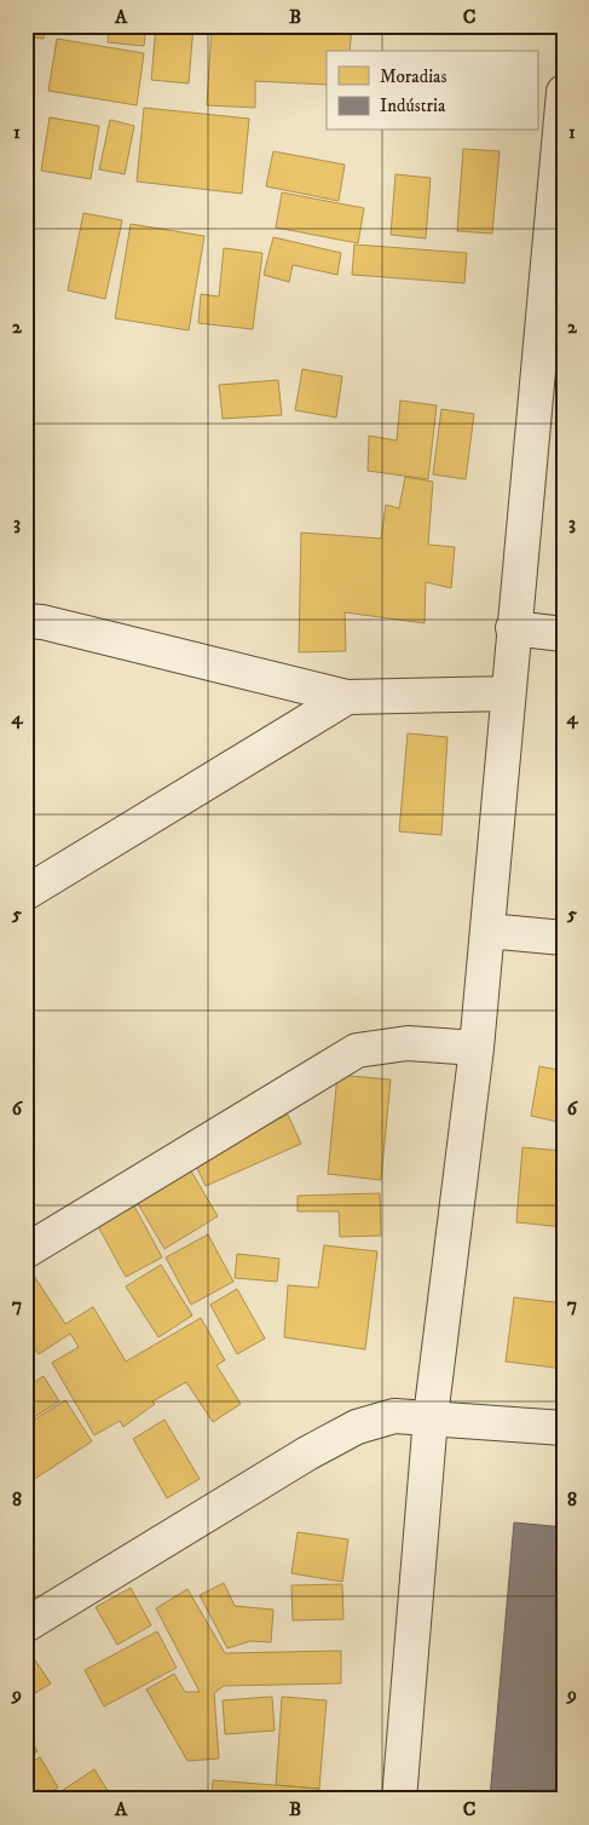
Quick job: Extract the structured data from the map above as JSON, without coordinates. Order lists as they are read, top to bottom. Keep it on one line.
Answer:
{"legend":["Moradias","Indústria"],"grid":{"columns":["A","B","C"],"rows":["1","2","3","4","5","6","7","8","9"]}}
